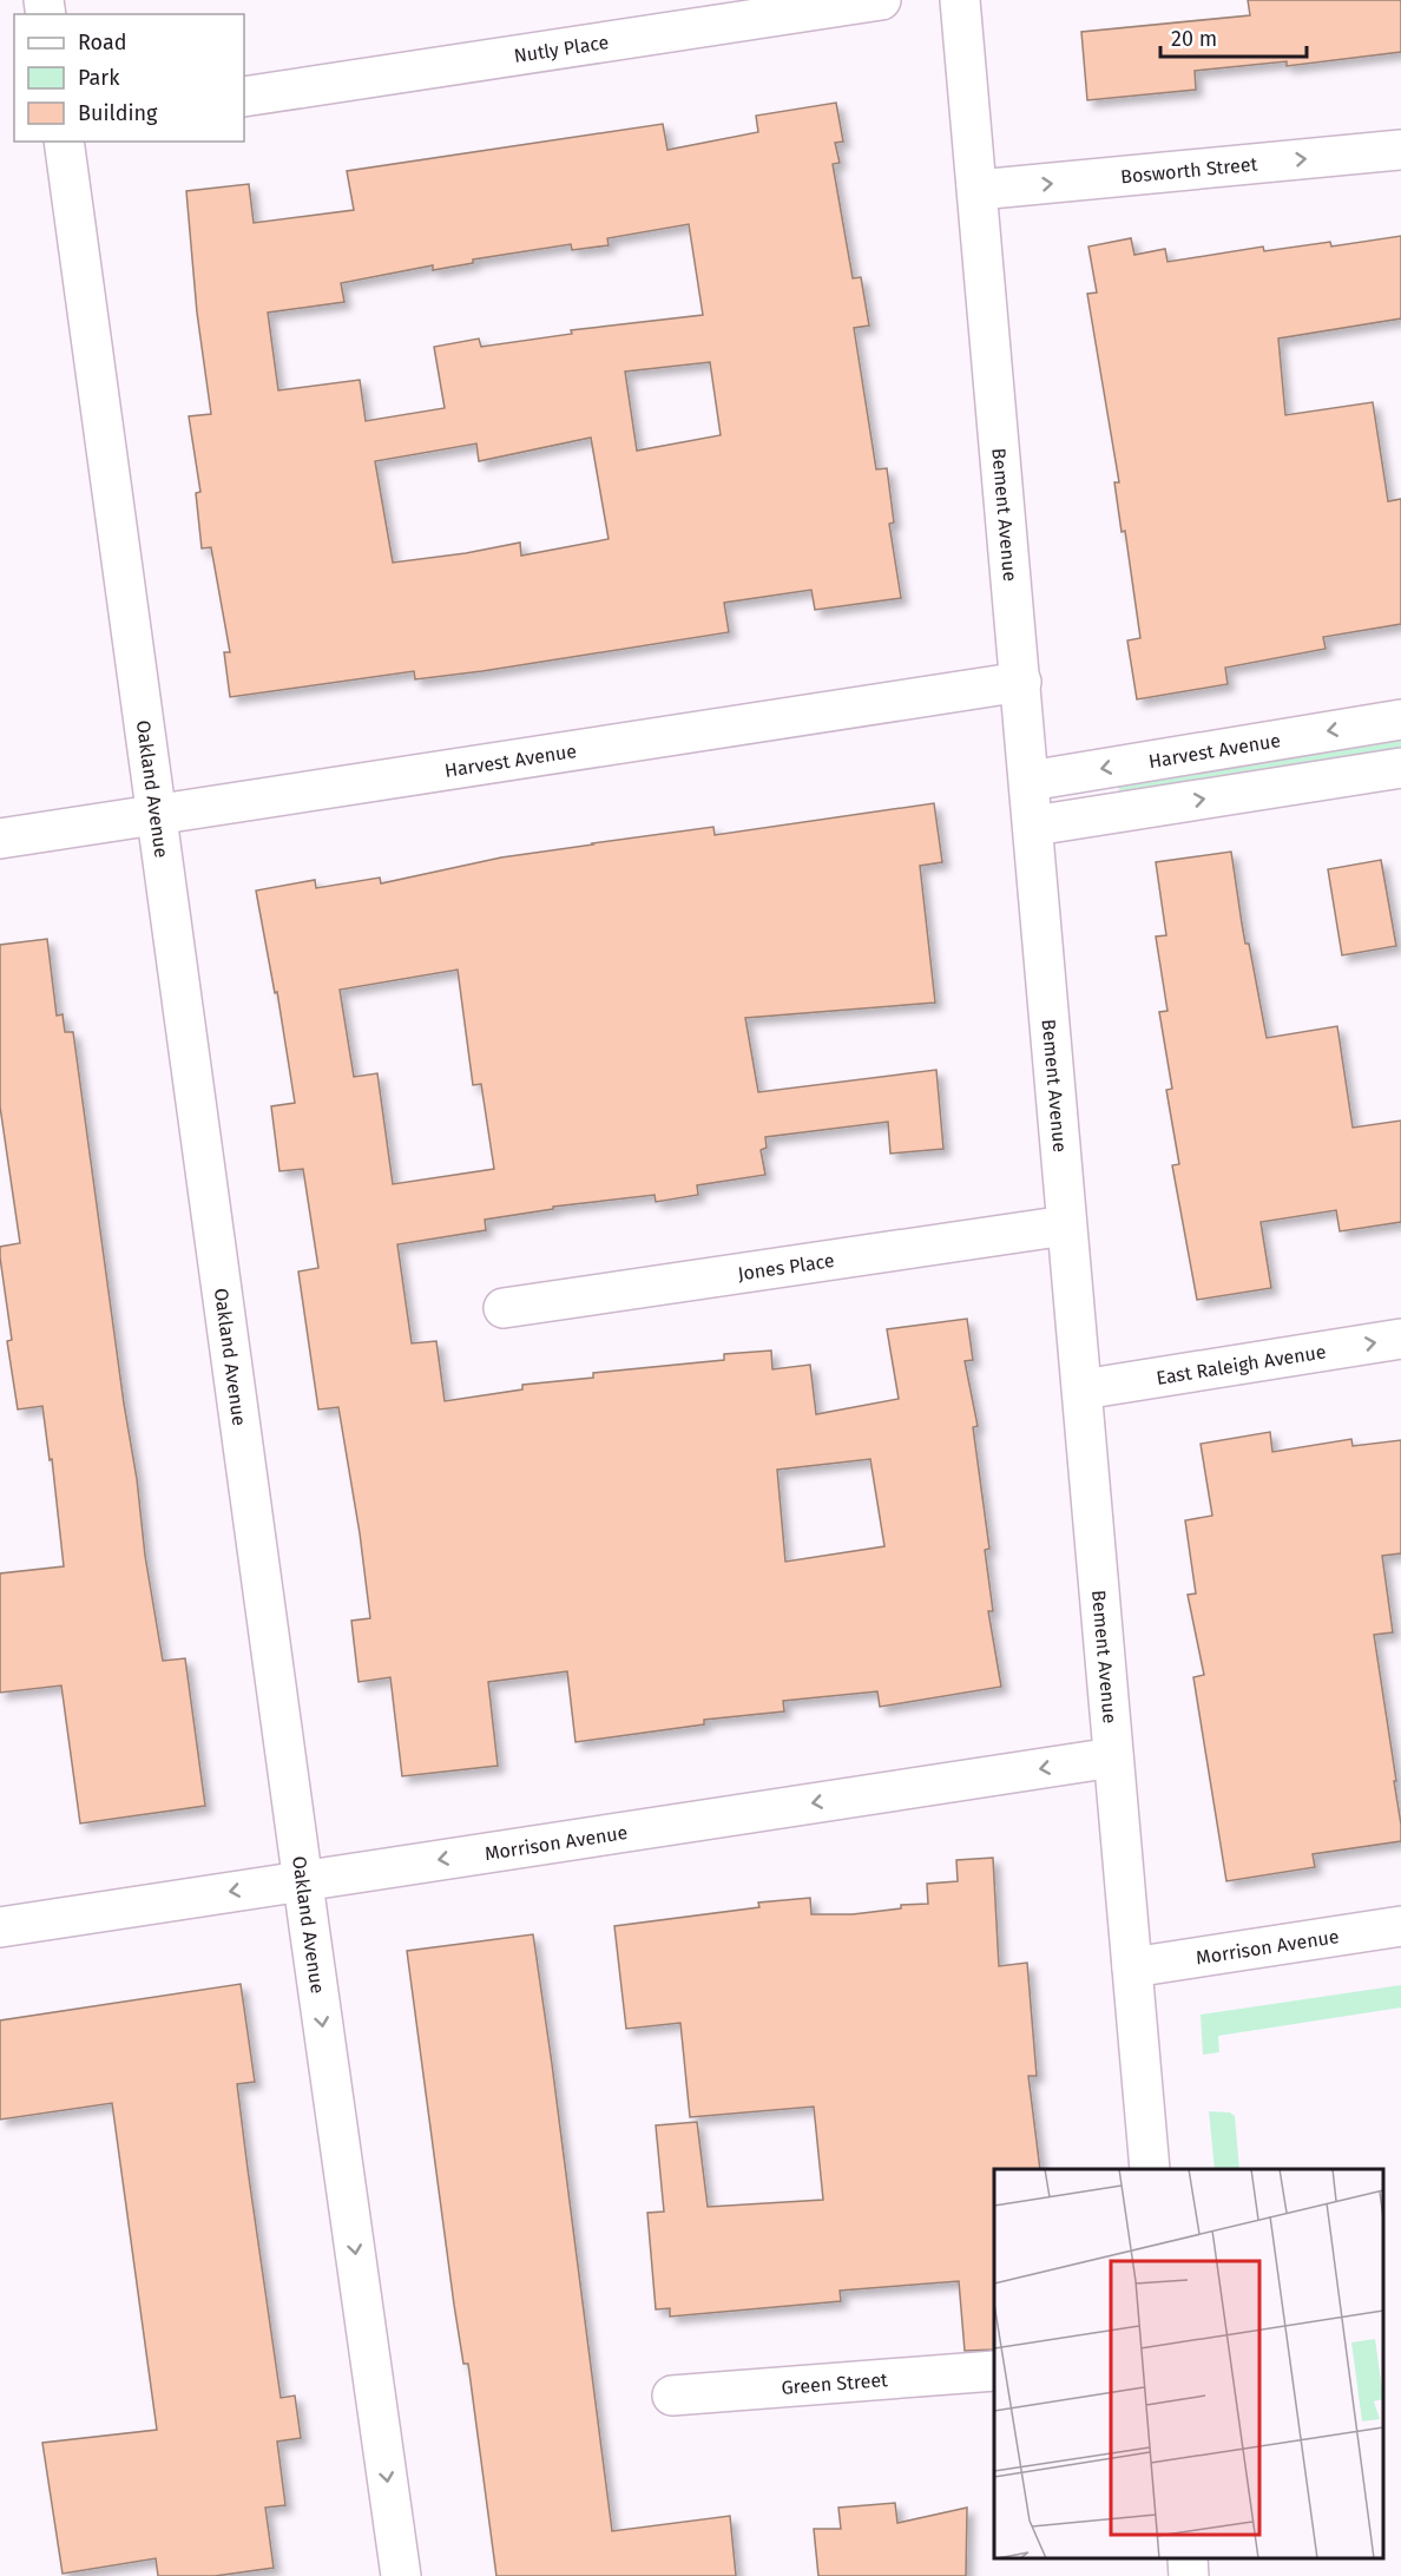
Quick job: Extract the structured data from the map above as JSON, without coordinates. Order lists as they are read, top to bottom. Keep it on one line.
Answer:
{"streets":{"street":["Nutly Place","Bosworth Street","Bement Avenue","Harvest Avenue","Oakland Avenue","Jones Place","East Raleigh Avenue","Morrison Avenue","Green Street"]},"crossings":[["Bosworth Street","Bement Avenue"],["Bement Avenue","Harvest Avenue"],["Bement Avenue","Jones Place"],["Bement Avenue","East Raleigh Avenue"],["Bement Avenue","Morrison Avenue"],["Harvest Avenue","Oakland Avenue"],["Oakland Avenue","Morrison Avenue"]],"one_way":["Bosworth Street","East Raleigh Avenue","Morrison Avenue"],"legend":["Road","Park","Building"],"scale_bar":"20 m"}
